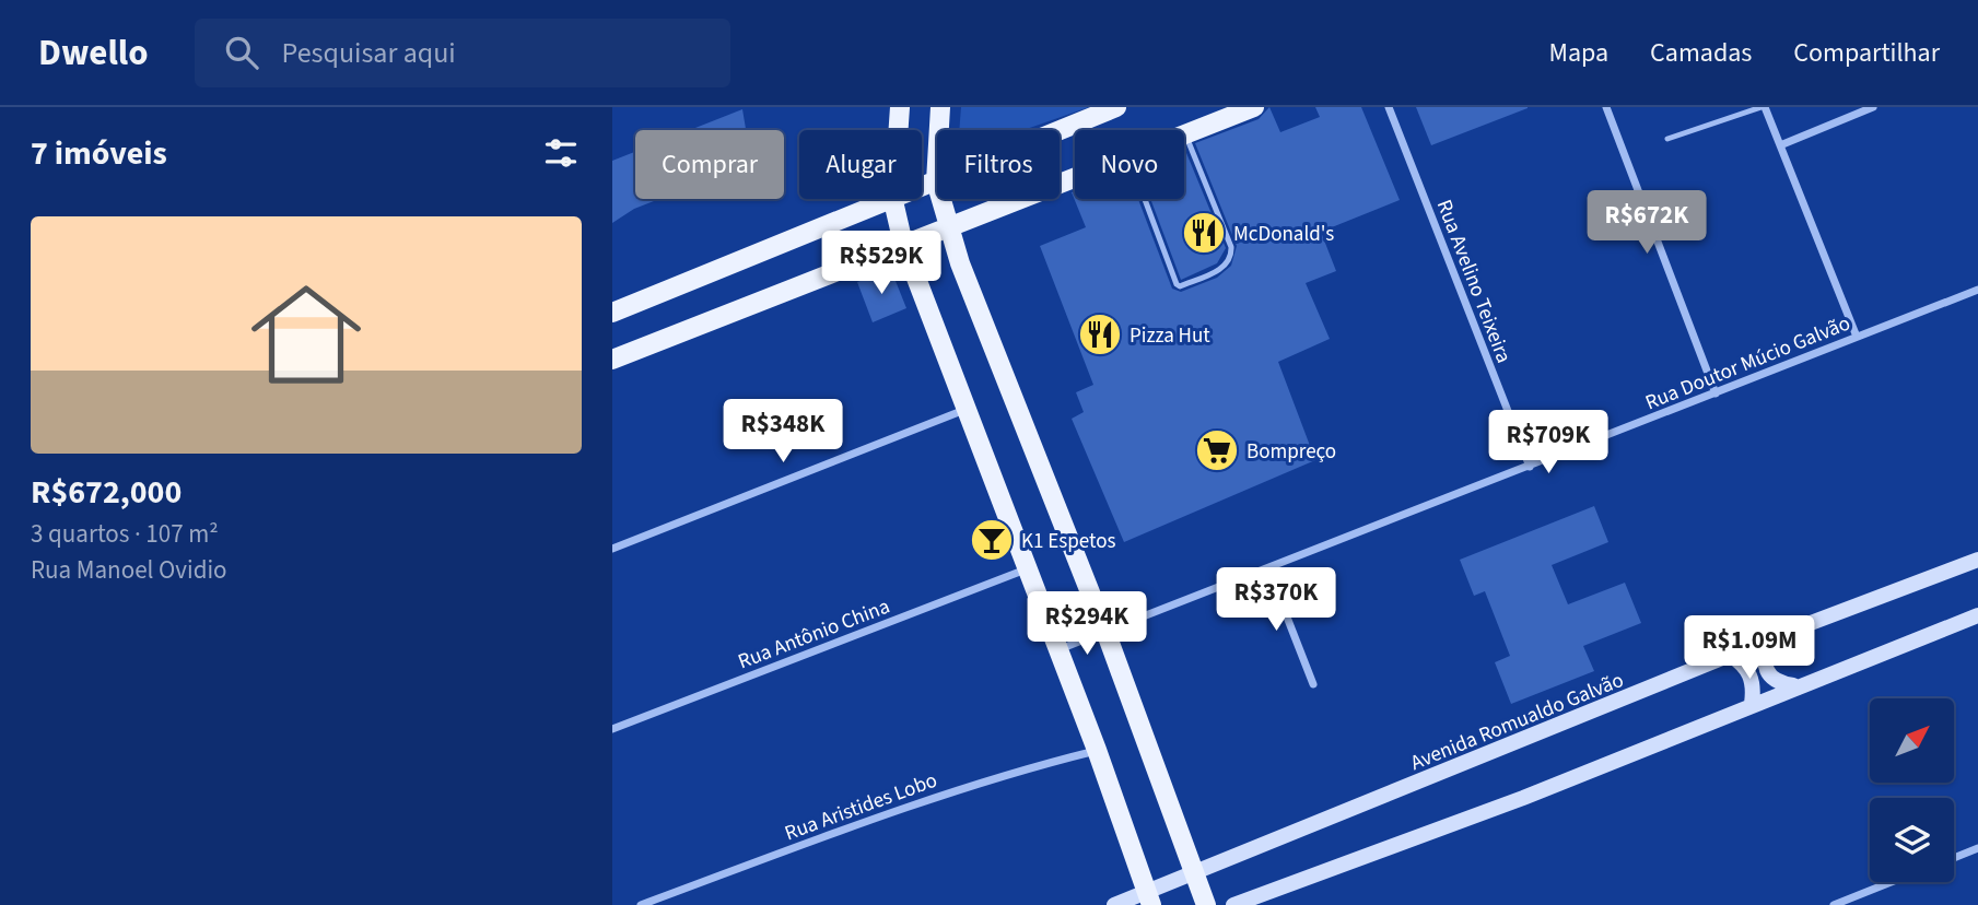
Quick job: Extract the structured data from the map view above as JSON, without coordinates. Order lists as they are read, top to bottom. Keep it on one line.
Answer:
{"streets":{"main road":["Avenida Romualdo Galvão"],"street":["Rua Avelino Teixeira","Rua Doutor Múcio Galvão","Rua Antônio China","Rua Aristides Lobo"]},"crossings":[["Rua Avelino Teixeira","Rua Doutor Múcio Galvão"]],"places":{"restaurant":["McDonald's","Pizza Hut"],"supermarket":["Bompreço"],"bar":["K1 Espetos"]},"north":"top right","page":{"header":"Dwello","search":"Pesquisar aqui","nav":["Mapa","Camadas","Compartilhar"],"heading":"7 imóveis","chip":["Comprar","Alugar","Filtros","Novo"],"price":["R$672K","R$529K","R$348K","R$709K","R$370K","R$294K","R$1.09M"],"list":[{"name":"R$672,000","note":"3 quartos · 107 m² · Rua Manoel Ovidio"}]}}
